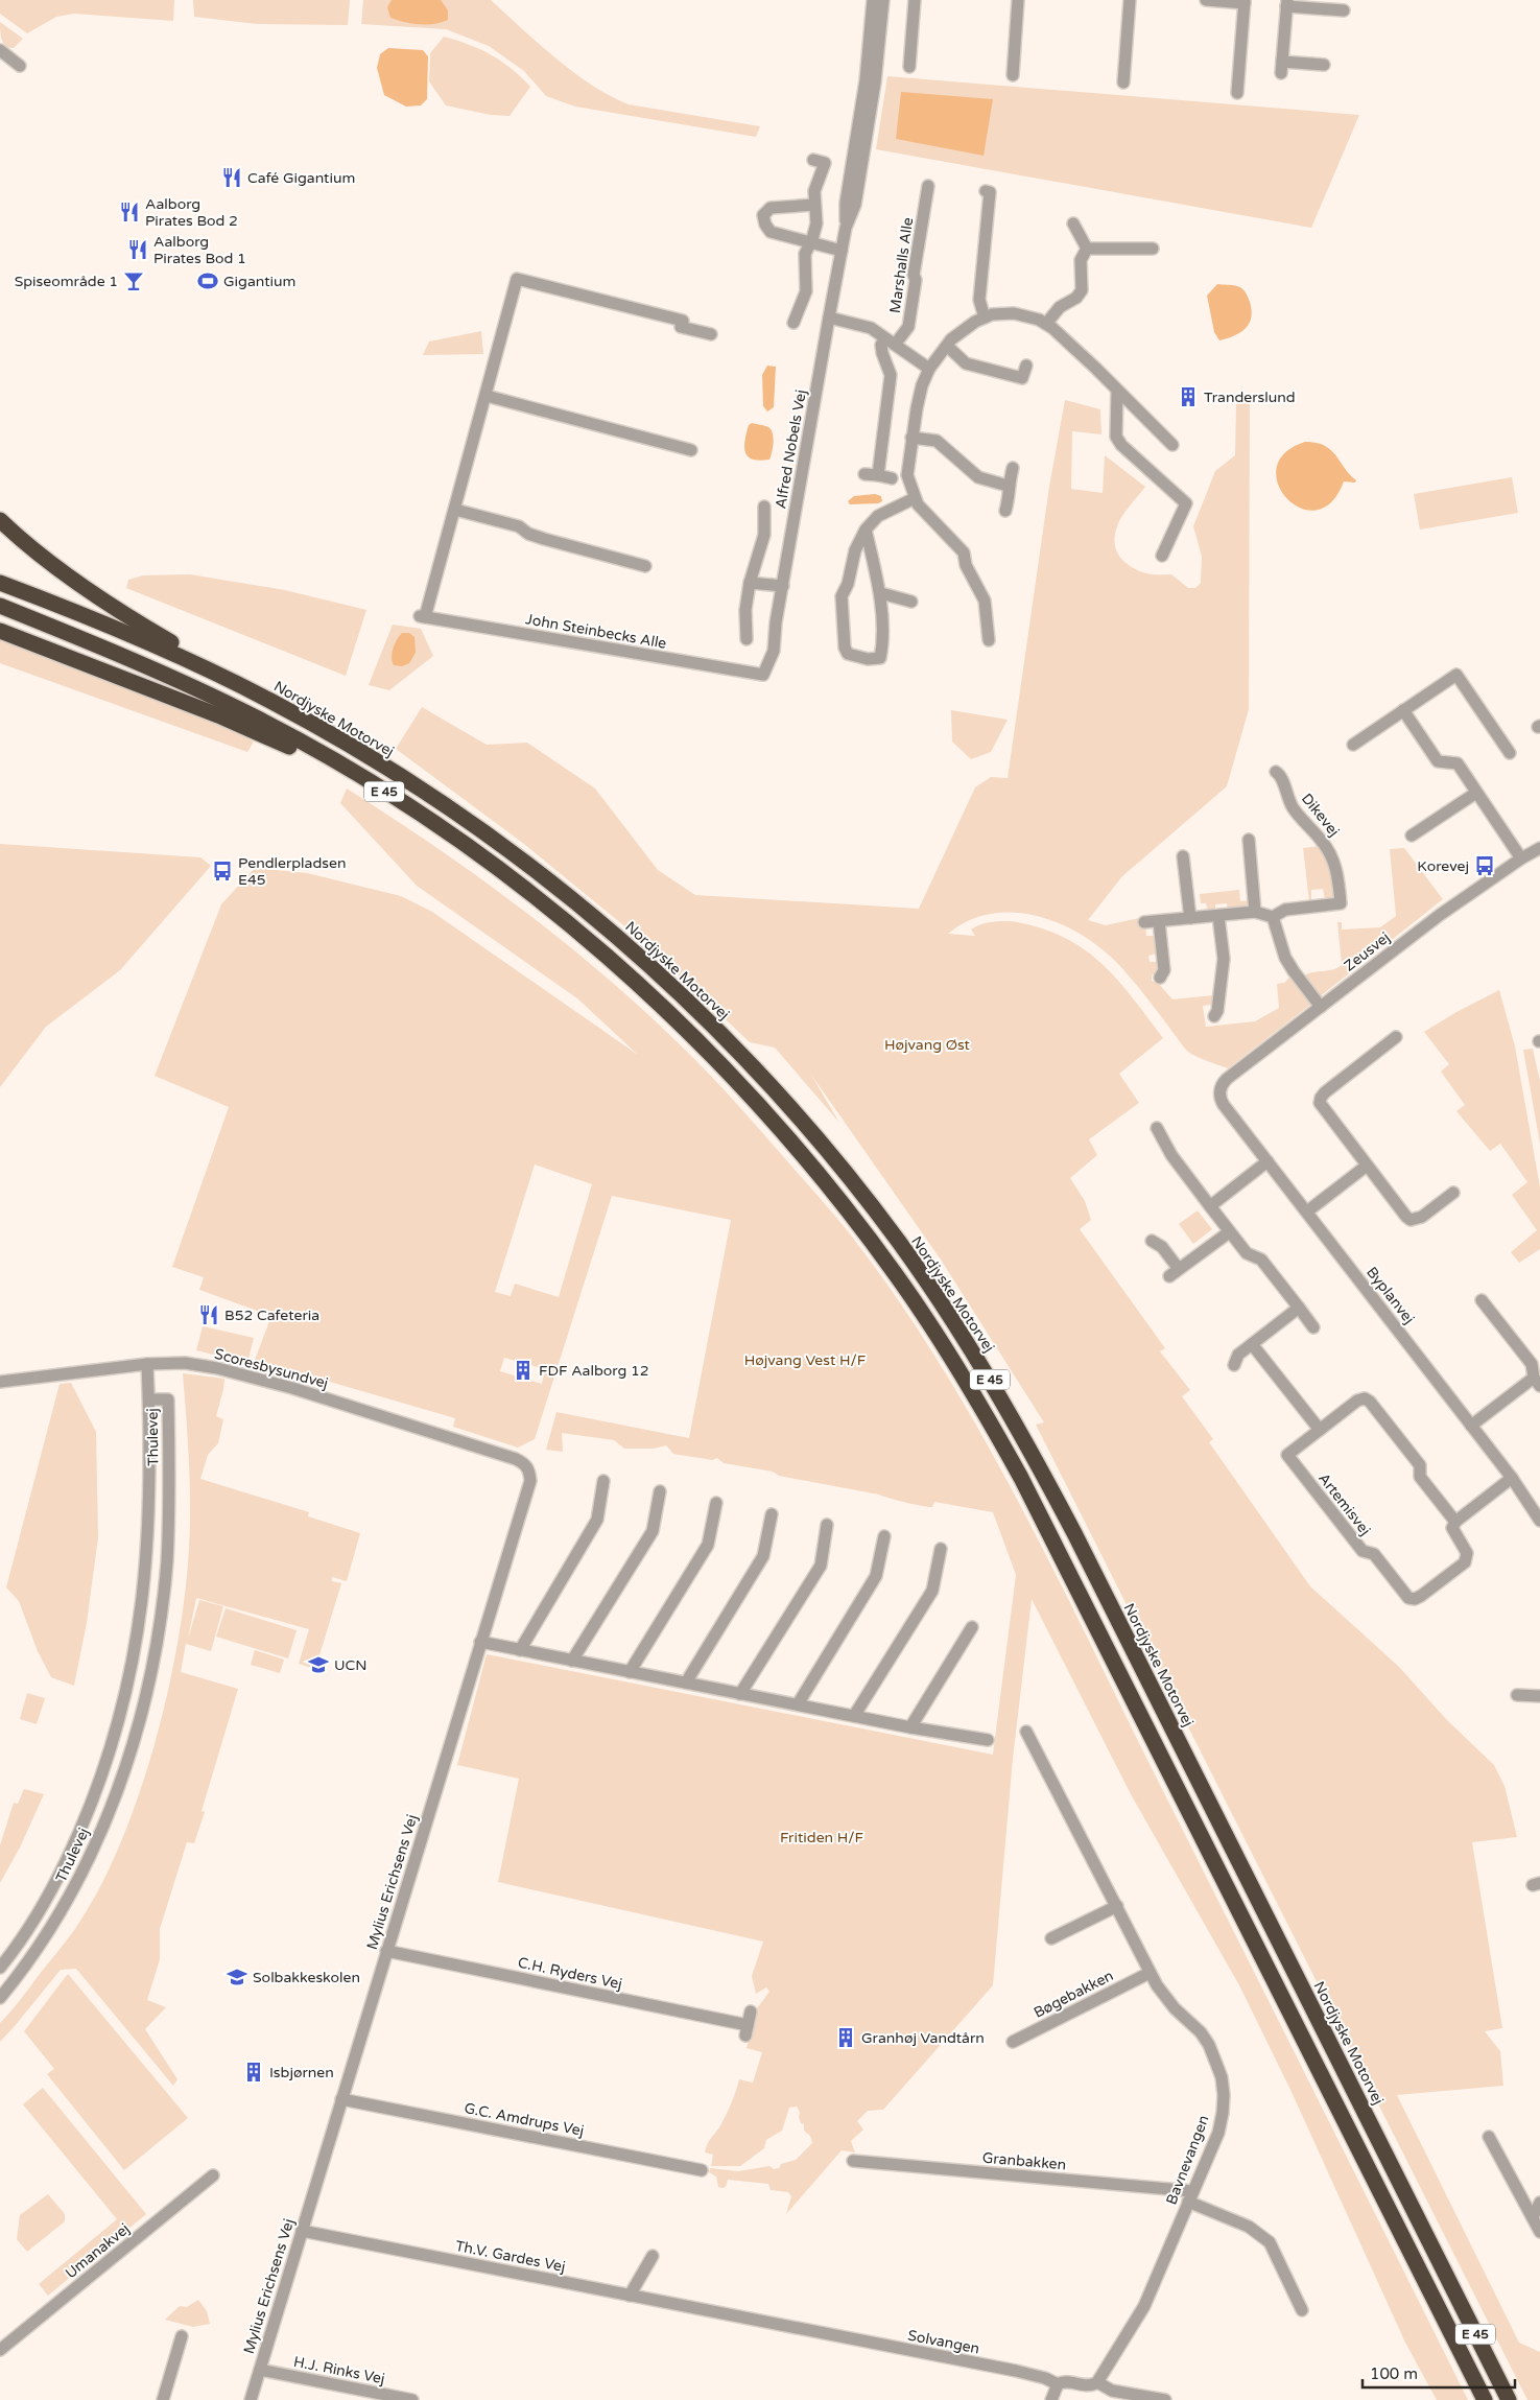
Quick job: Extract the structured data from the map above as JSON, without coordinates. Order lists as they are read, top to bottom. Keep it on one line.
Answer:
{"streets":{"highway":["Nordjyske Motorvej","E 45"],"street":["Marshalls Alle","Alfred Nobels Vej","John Steinbecks Alle","Dikevej","Zeusvej","Byplanvej","Scoresbysundvej","Thulevej","Artemisvej","Mylius Erichsens Vej","C.H. Ryders Vej","Bøgebakken","G.C. Amdrups Vej","Bavnevangen","Granbakken","Umanakvej","Th.V. Gardes Vej","Solvangen","H.J. Rinks Vej"]},"crossings":[["Alfred Nobels Vej","John Steinbecks Alle"],["Zeusvej","Byplanvej"],["Scoresbysundvej","Thulevej"],["Scoresbysundvej","Mylius Erichsens Vej"],["Mylius Erichsens Vej","C.H. Ryders Vej"],["Mylius Erichsens Vej","G.C. Amdrups Vej"],["Mylius Erichsens Vej","Th.V. Gardes Vej"],["Mylius Erichsens Vej","H.J. Rinks Vej"],["Bøgebakken","Bavnevangen"],["Bavnevangen","Granbakken"],["Bavnevangen","Solvangen"],["Th.V. Gardes Vej","Solvangen"]],"parks":["Højvang Øst","Højvang Vest H/F","Fritiden H/F"],"places":{"restaurant":["Café Gigantium","Aalborg Pirates Bod 2","Aalborg Pirates Bod 1","B52 Cafeteria"],"bar":["Spiseområde 1"],"sports":["Gigantium"],"building":["Tranderslund","FDF Aalborg 12","Granhøj Vandtårn","Isbjørnen"],"bus stop":["Korevej","Pendlerpladsen E45"],"school or university":["UCN","Solbakkeskolen"]},"scale_bar":"100 m"}
